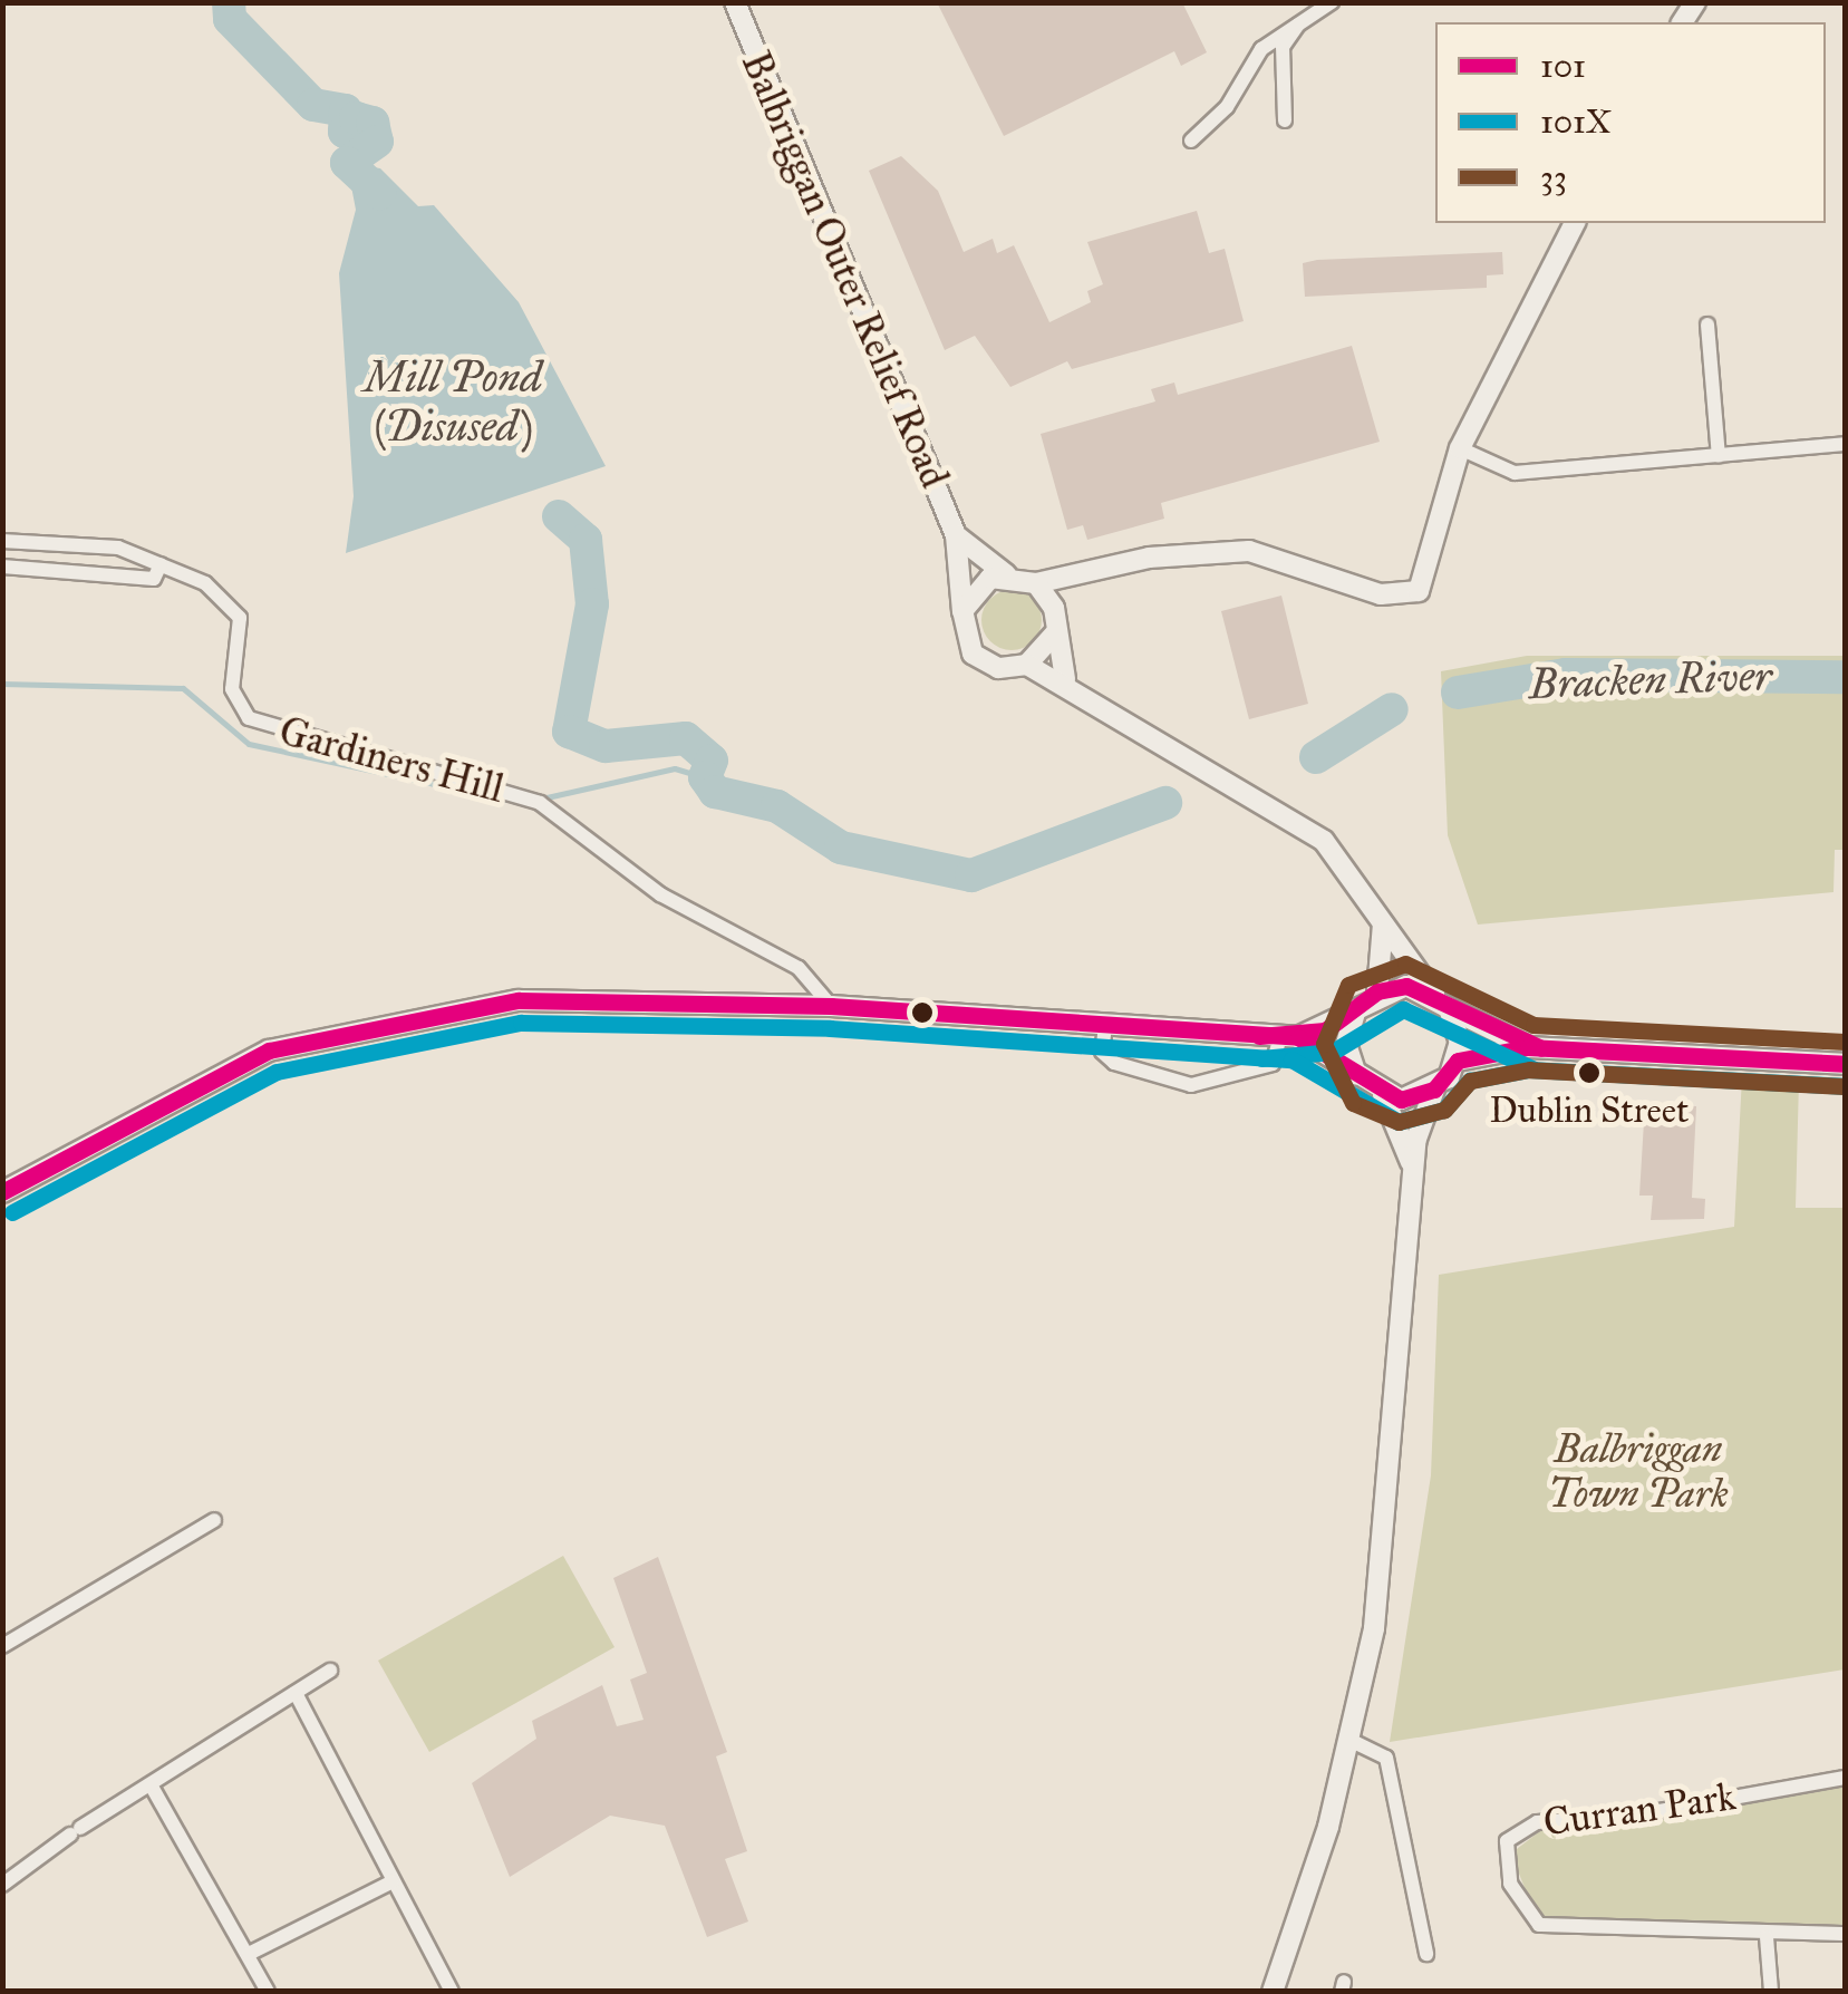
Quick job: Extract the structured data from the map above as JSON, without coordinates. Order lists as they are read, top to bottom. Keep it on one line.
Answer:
{"streets":{"street":["Balbriggan Outer Relief Road","Gardiners Hill","Curran Park"]},"water":["Mill Pond (Disused)","Bracken River"],"parks":["Balbriggan Town Park"],"places":["Dublin Street"],"lines":["transit line 33","transit line 101","transit line 101X"],"legend":["101","101X","33"]}
